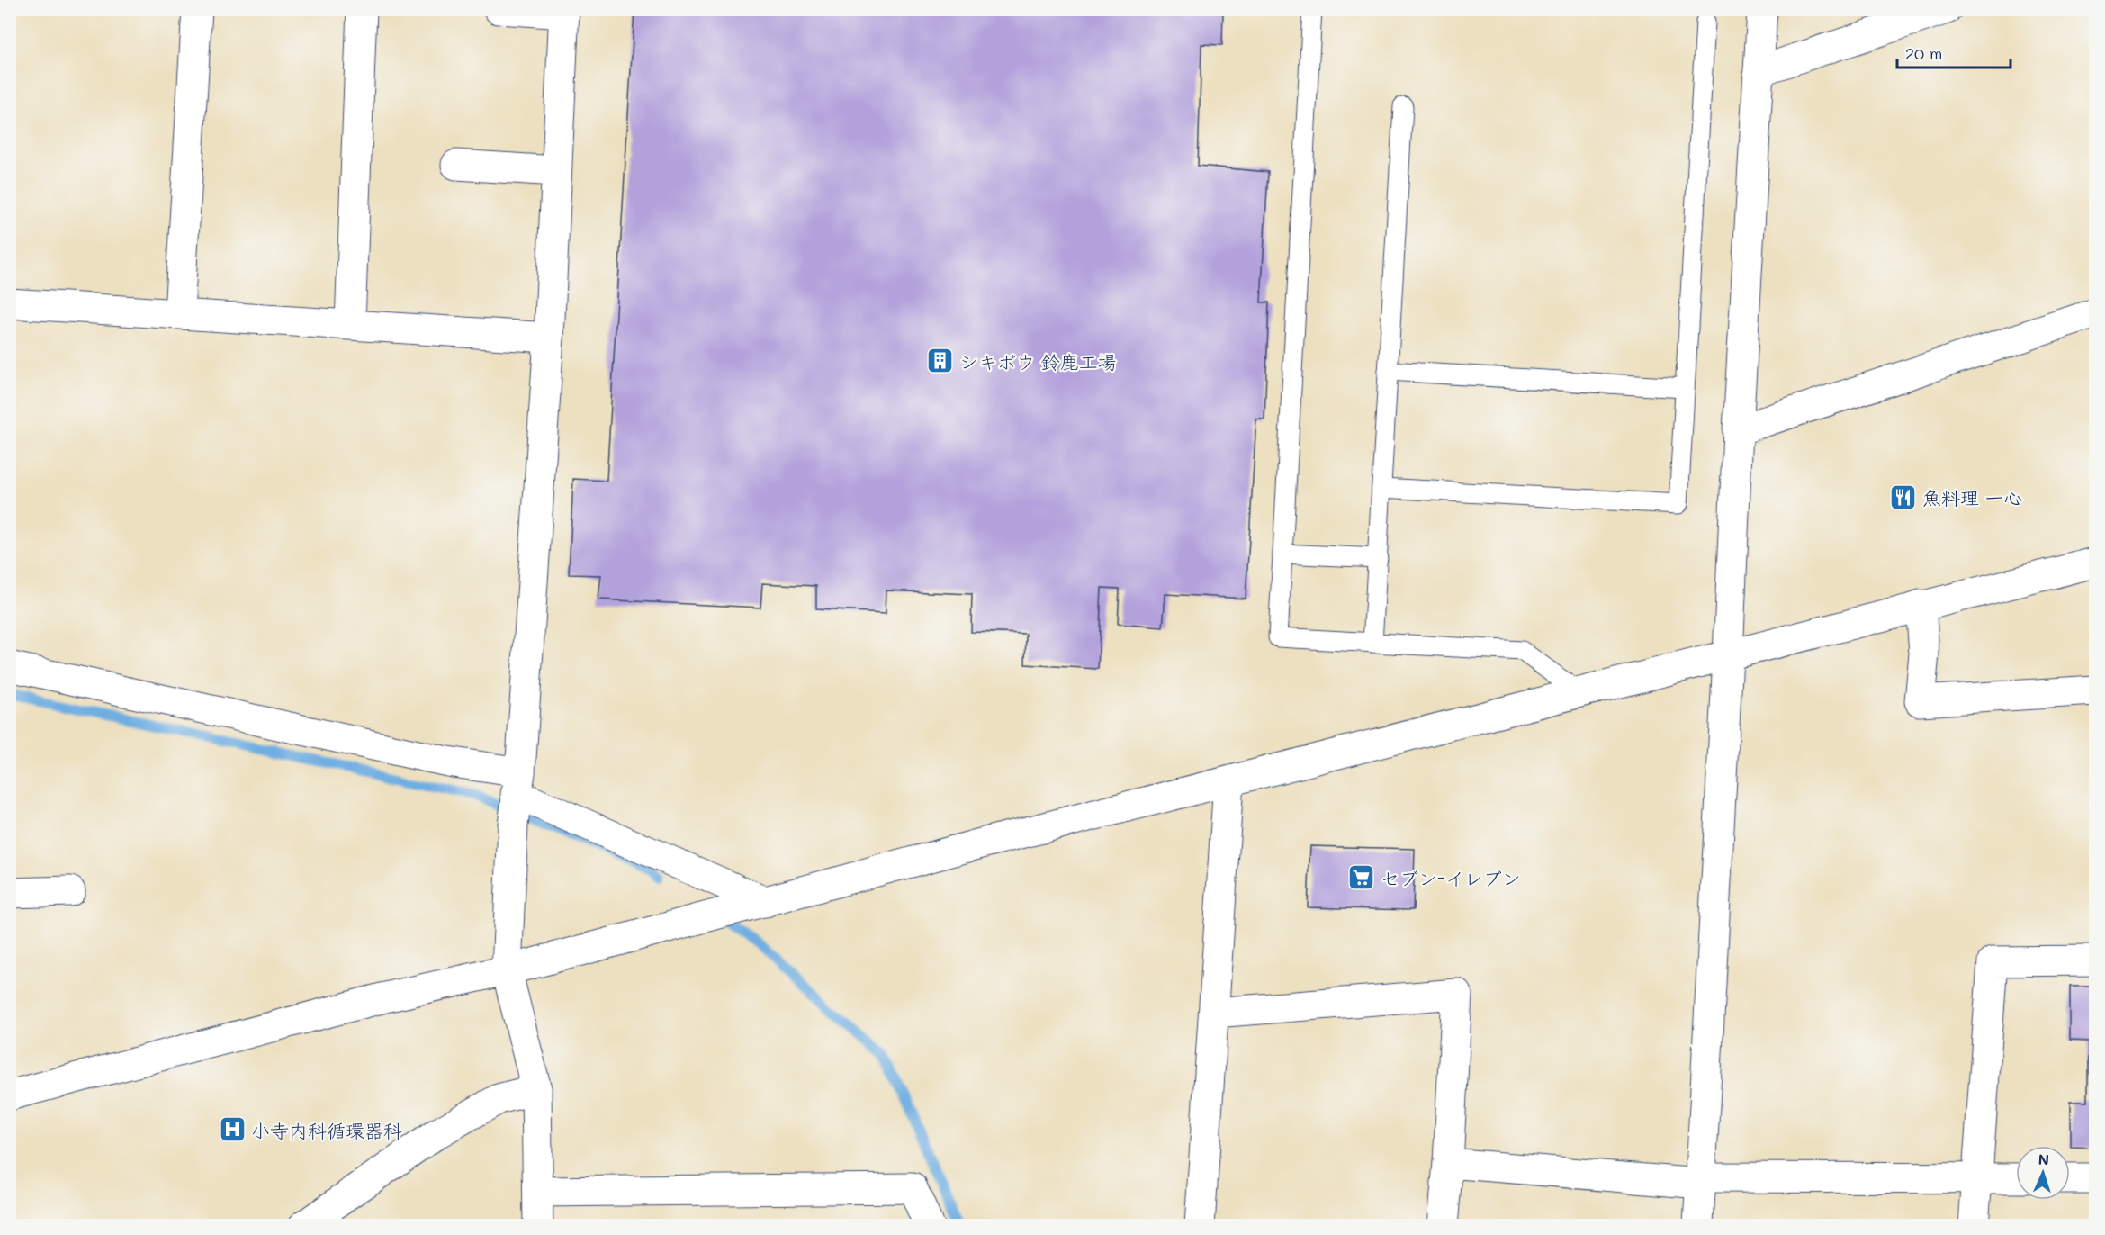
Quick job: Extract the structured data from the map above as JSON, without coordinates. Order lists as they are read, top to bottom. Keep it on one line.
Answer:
{"places":{"building":["シキボウ 鈴鹿工場"],"restaurant":["魚料理 一心"],"supermarket":["セブン-イレブン"],"hospital":["小寺内科循環器科"]},"scale_bar":"20 m","north":"top"}
